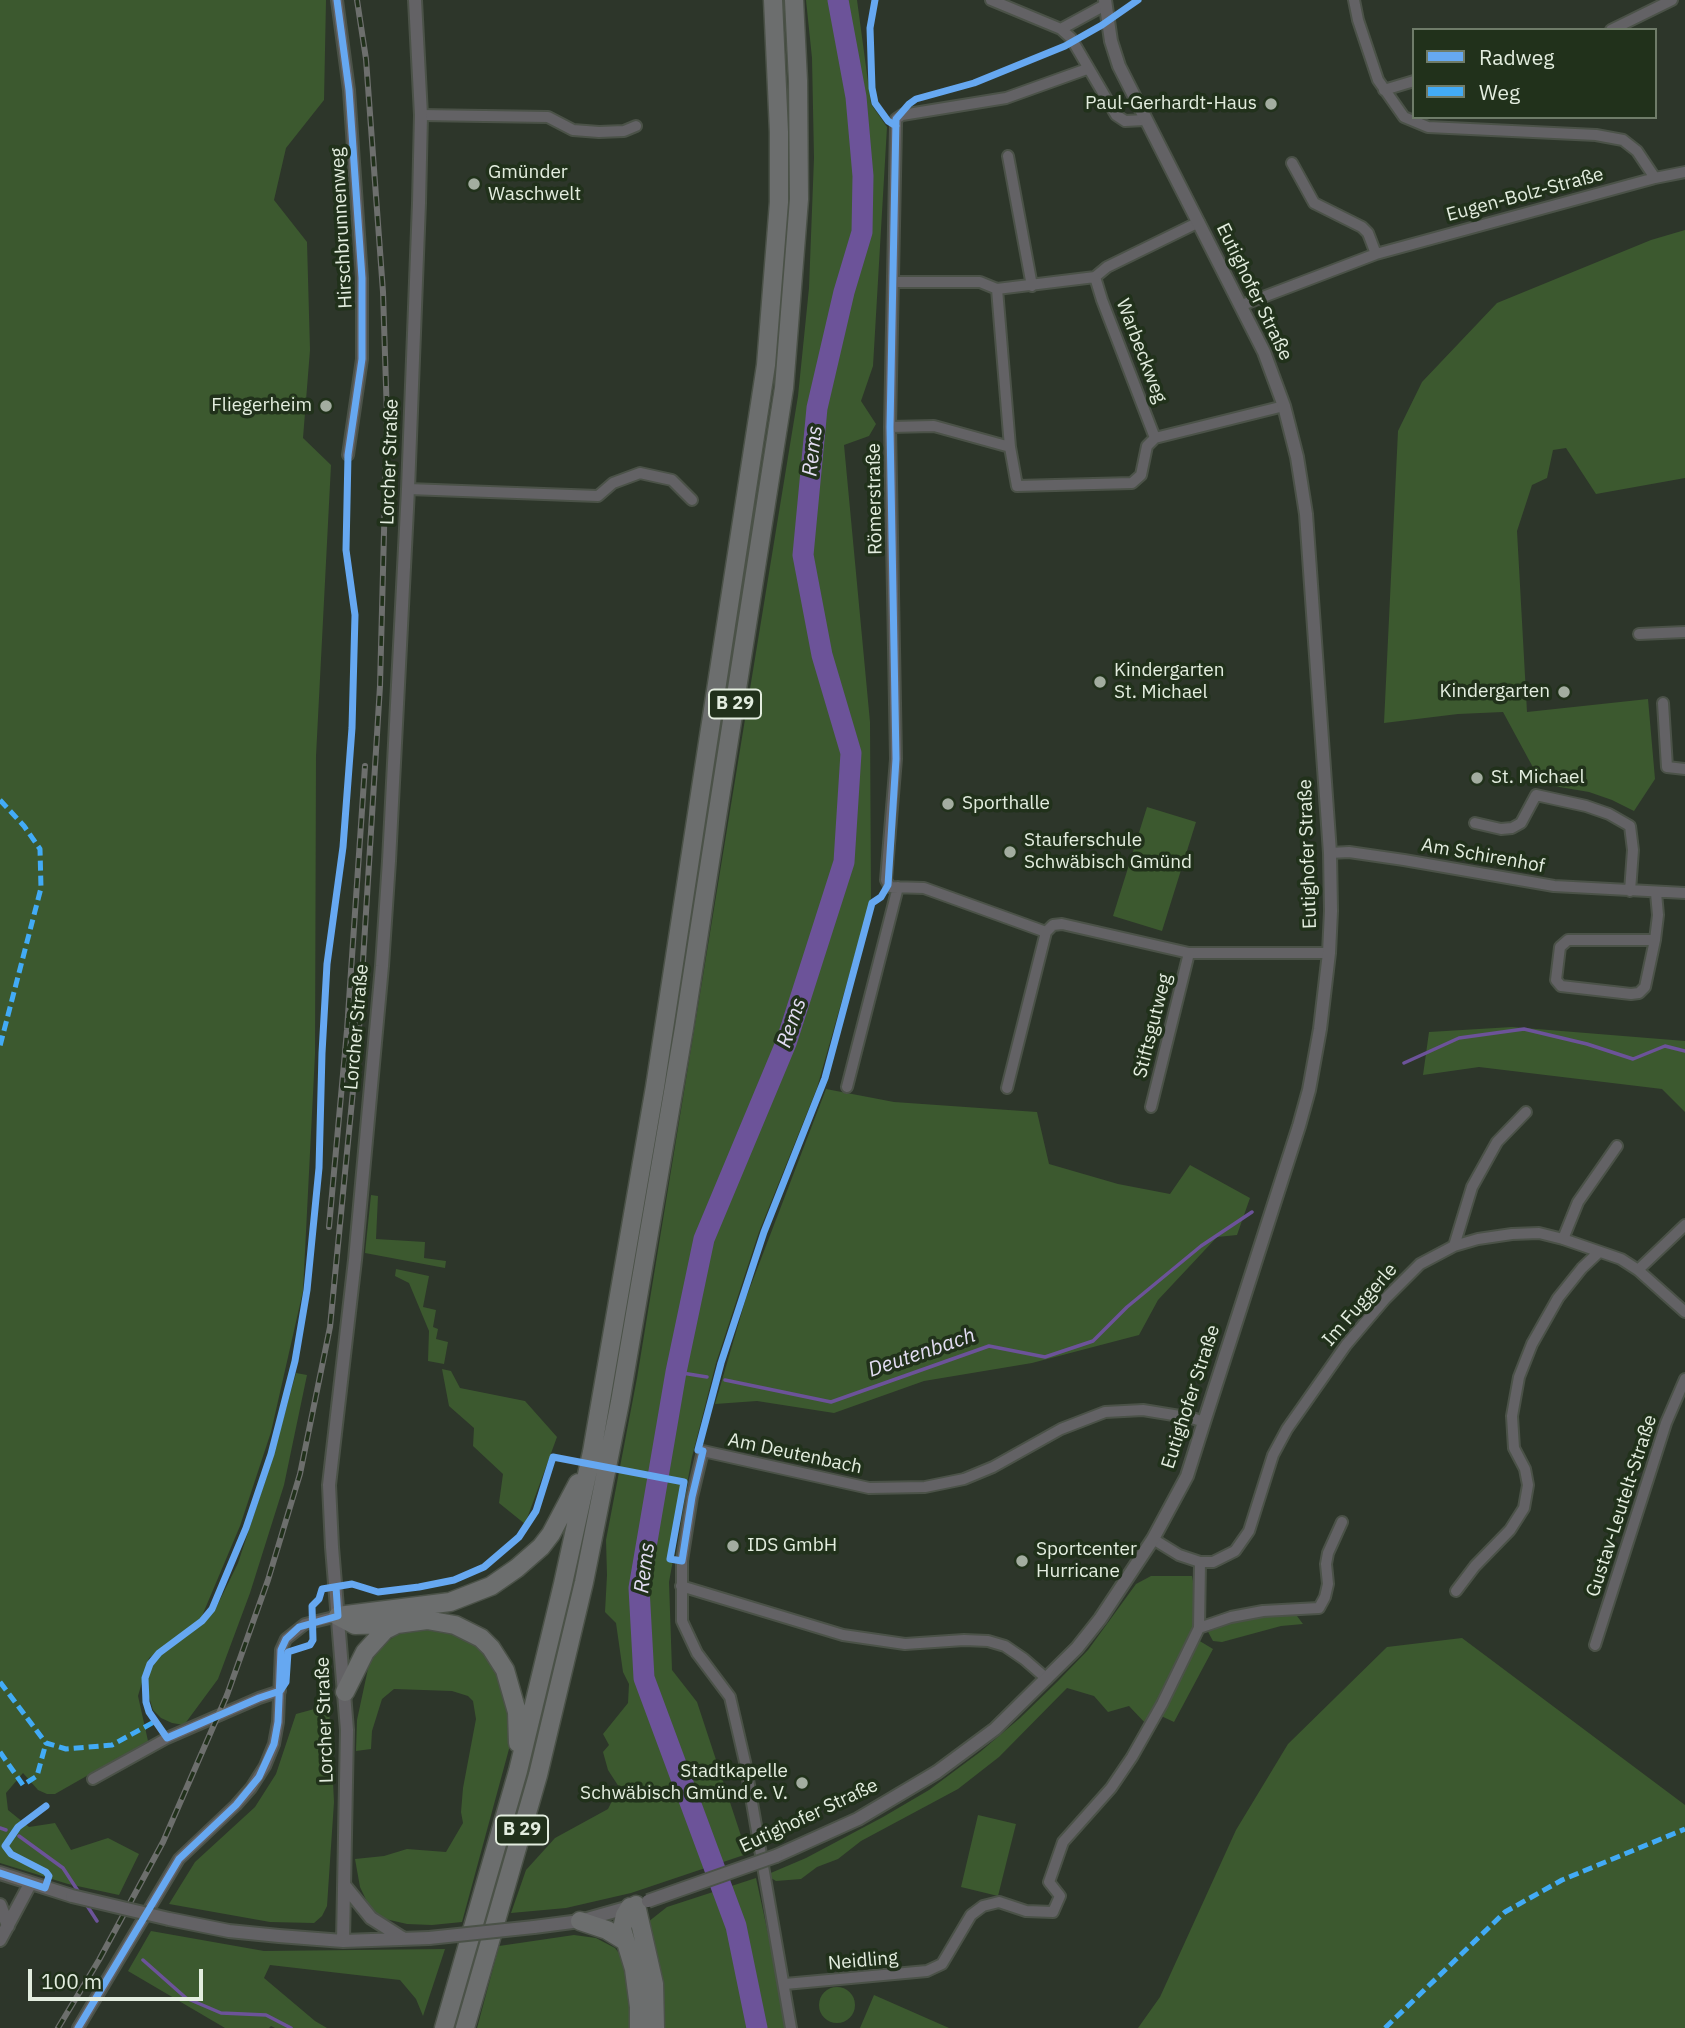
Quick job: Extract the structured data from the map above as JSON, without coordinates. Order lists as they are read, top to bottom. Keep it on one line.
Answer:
{"streets":{"highway":["B 29"],"street":["Eugen-Bolz-Straße","Hirschbrunnenweg","Eutighofer Straße","Warbeckweg","Lorcher Straße","Römerstraße","Am Schirenhof","Stiftsgutweg","Im Fuggerle","Am Deutenbach","Gustav-Leutelt-Straße","Neidling"]},"crossings":[["Eugen-Bolz-Straße","Eutighofer Straße"],["Eutighofer Straße","Lorcher Straße"],["Eutighofer Straße","Am Schirenhof"],["Eutighofer Straße","Stiftsgutweg"],["Eutighofer Straße","Am Deutenbach"],["Am Deutenbach","Neidling"]],"water":["Rems","Deutenbach"],"places":["Paul-Gerhardt-Haus","Gmünder Waschwelt","Fliegerheim","Kindergarten St. Michael","Kindergarten","St. Michael","Sporthalle","Stauferschule Schwäbisch Gmünd","IDS GmbH","Sportcenter Hurricane","Stadtkapelle Schwäbisch Gmünd e. V."],"legend":["Radweg","Weg"],"scale_bar":"100 m"}
